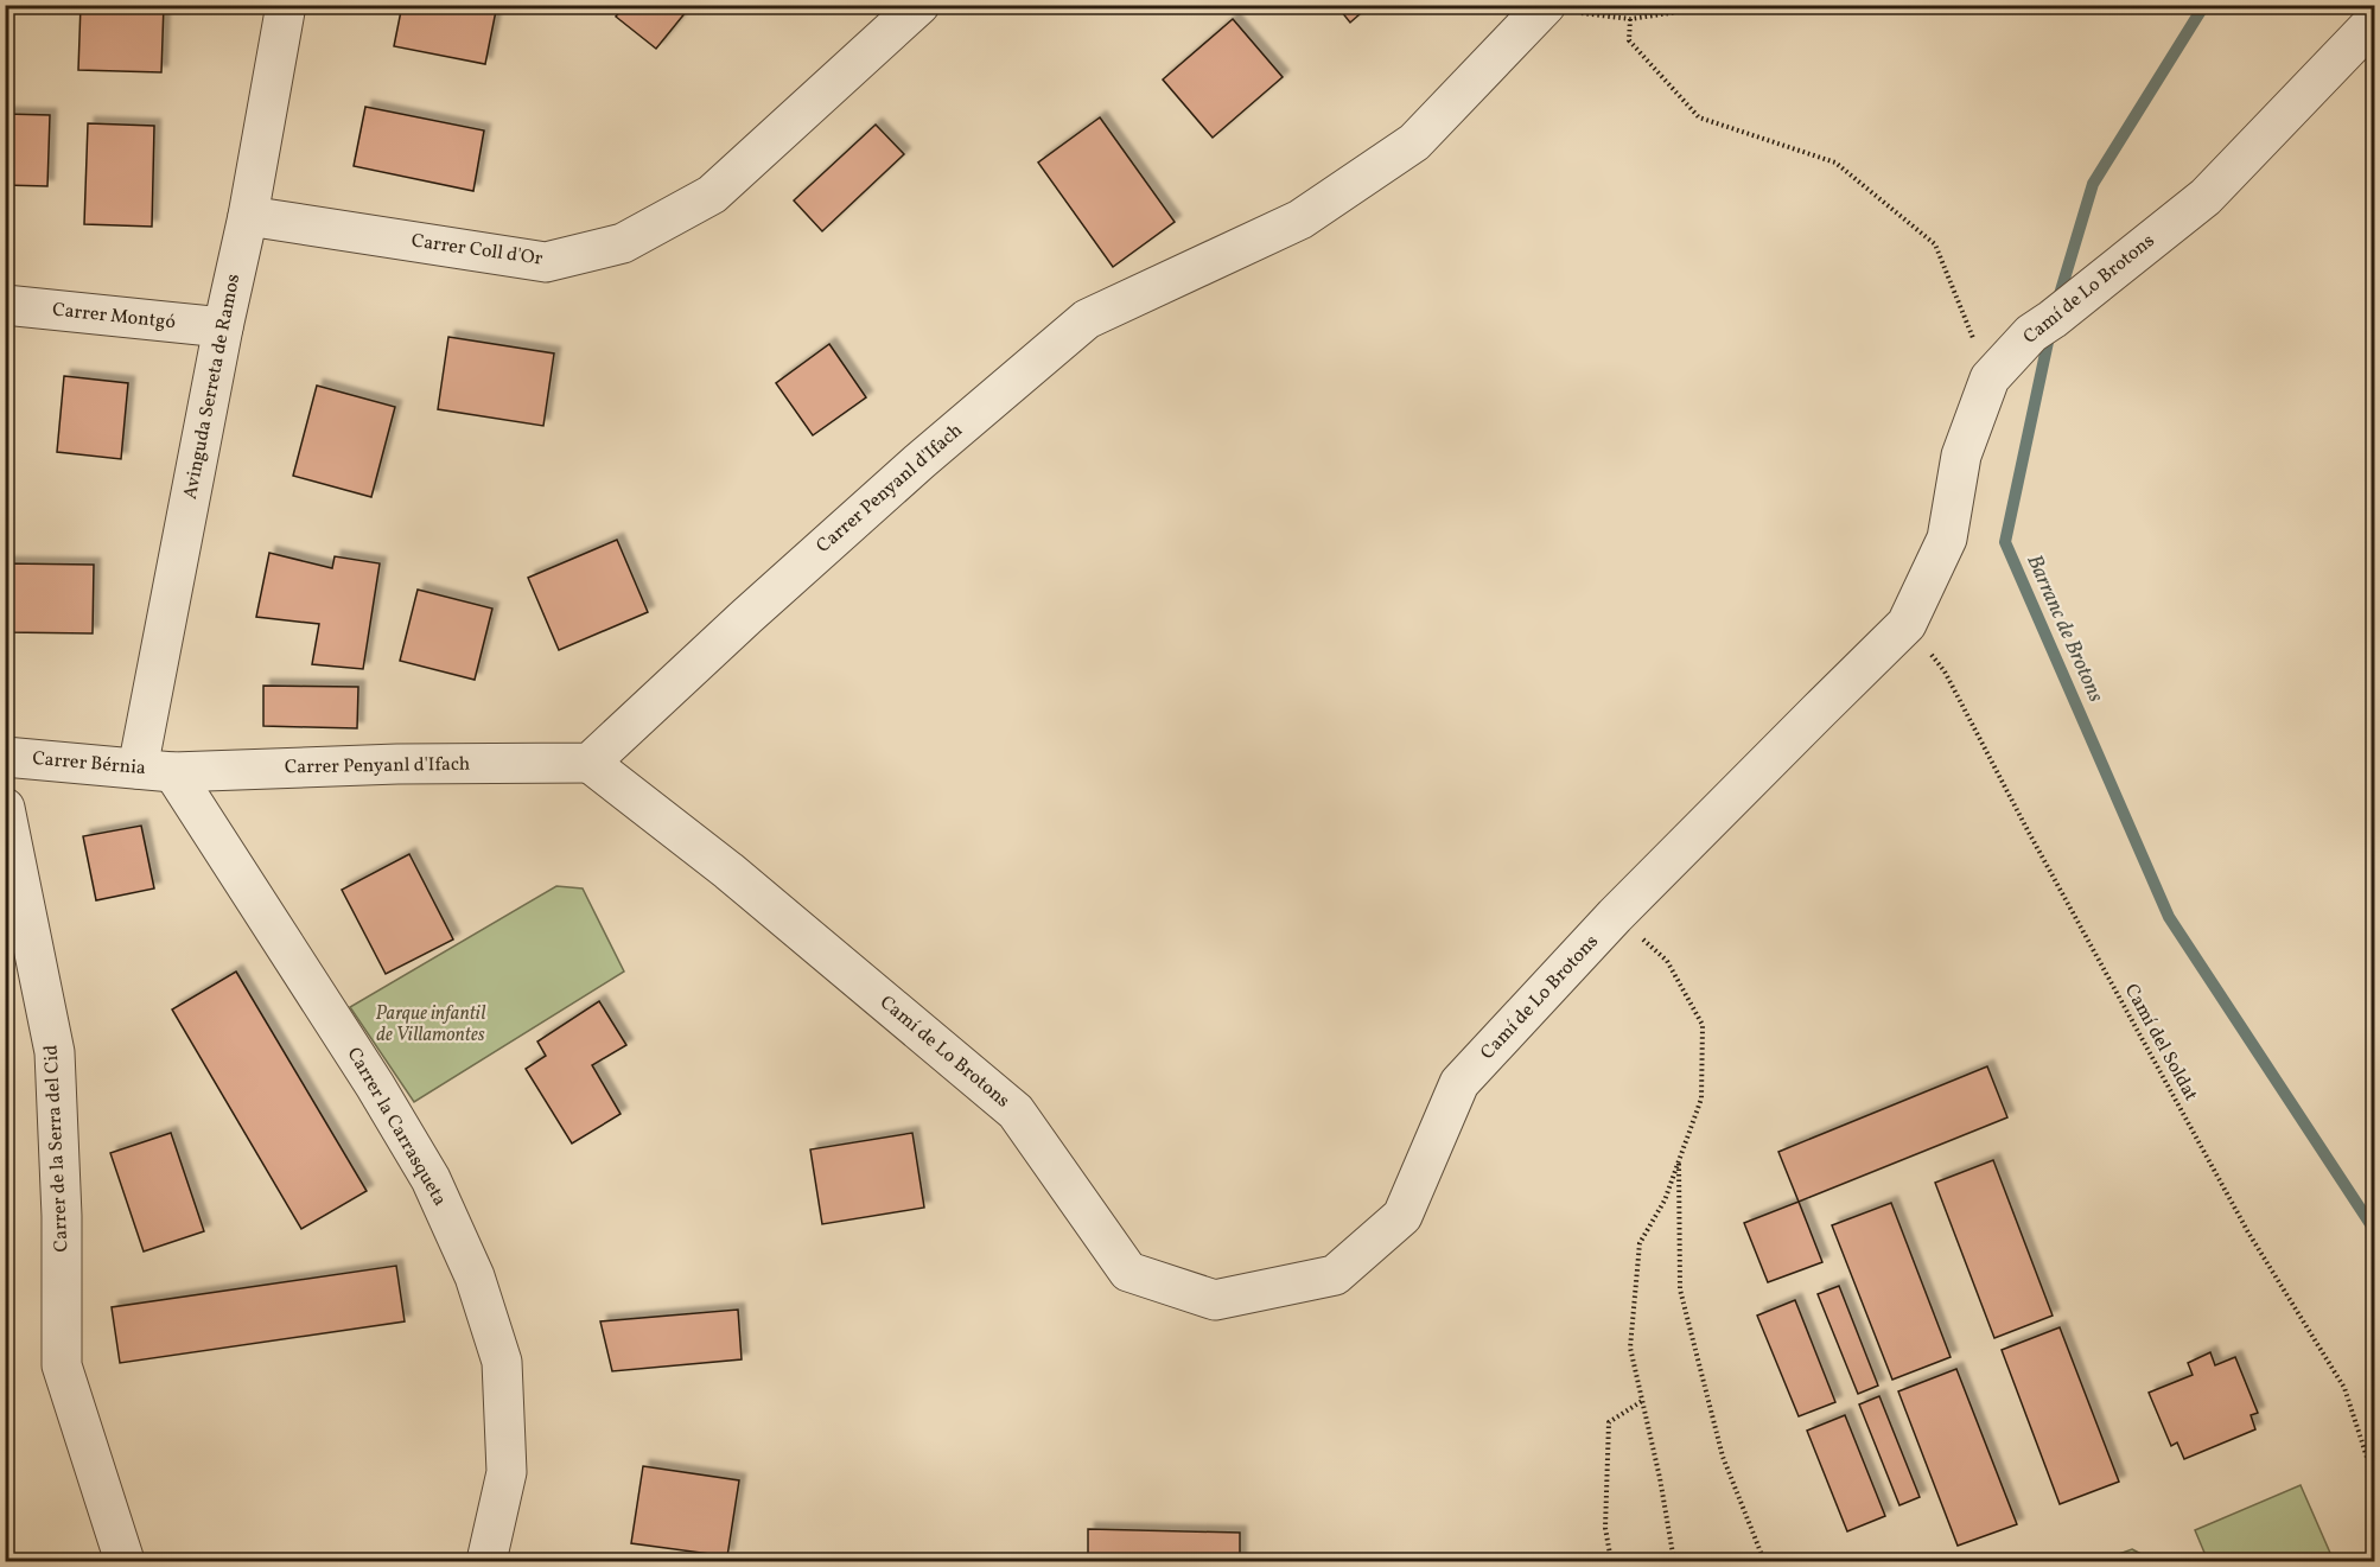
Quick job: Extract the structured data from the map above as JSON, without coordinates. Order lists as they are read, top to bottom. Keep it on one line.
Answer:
{"streets":{"street":["Carrer Coll d'Or","Camí de Lo Brotons","Carrer Montgó","Avinguda Serreta de Ramos","Carrer Penyanl d'Ifach","Carrer Bérnia","Carrer la Carrasqueta","Carrer de la Serra del Cid"],"path":["Camí del Soldat"]},"crossings":[["Carrer Coll d'Or","Avinguda Serreta de Ramos"],["Camí de Lo Brotons","Carrer Penyanl d'Ifach"],["Camí de Lo Brotons","Camí del Soldat"],["Carrer Montgó","Avinguda Serreta de Ramos"],["Avinguda Serreta de Ramos","Carrer Penyanl d'Ifach"],["Avinguda Serreta de Ramos","Carrer Bérnia"],["Avinguda Serreta de Ramos","Carrer la Carrasqueta"],["Carrer Penyanl d'Ifach","Carrer Bérnia"],["Carrer Penyanl d'Ifach","Carrer la Carrasqueta"],["Carrer Bérnia","Carrer la Carrasqueta"]],"water":["Barranc de Brotons"],"parks":["Parque infantil de Villamontes"]}
